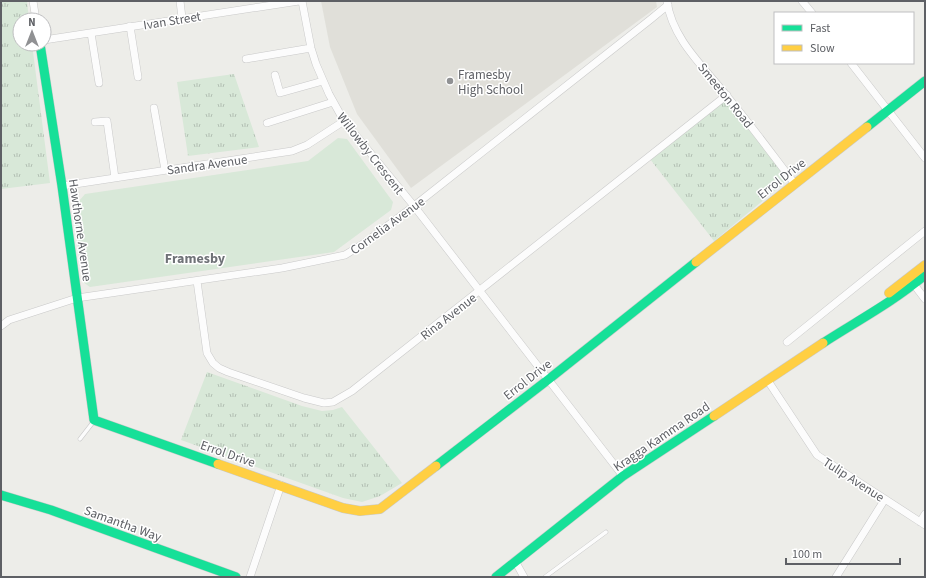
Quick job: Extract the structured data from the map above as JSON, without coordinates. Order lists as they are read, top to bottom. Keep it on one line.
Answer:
{"streets":{"street":["Ivan Street","Smeeton Road","Willowby Crescent","Sandra Avenue","Errol Drive","Cornelia Avenue","Hawthorne Avenue","Rina Avenue","Kragga Kamma Road","Tulip Avenue","Samantha Way"]},"crossings":[["Ivan Street","Willowby Crescent"],["Smeeton Road","Errol Drive"],["Smeeton Road","Cornelia Avenue"],["Smeeton Road","Rina Avenue"],["Willowby Crescent","Sandra Avenue"],["Willowby Crescent","Errol Drive"],["Willowby Crescent","Cornelia Avenue"],["Willowby Crescent","Rina Avenue"],["Willowby Crescent","Kragga Kamma Road"],["Sandra Avenue","Hawthorne Avenue"],["Errol Drive","Hawthorne Avenue"],["Cornelia Avenue","Hawthorne Avenue"],["Cornelia Avenue","Rina Avenue"],["Kragga Kamma Road","Tulip Avenue"]],"districts":["Framesby"],"places":["Framesby High School"],"legend":["Fast","Slow"],"scale_bar":"100 m","north":"top"}
